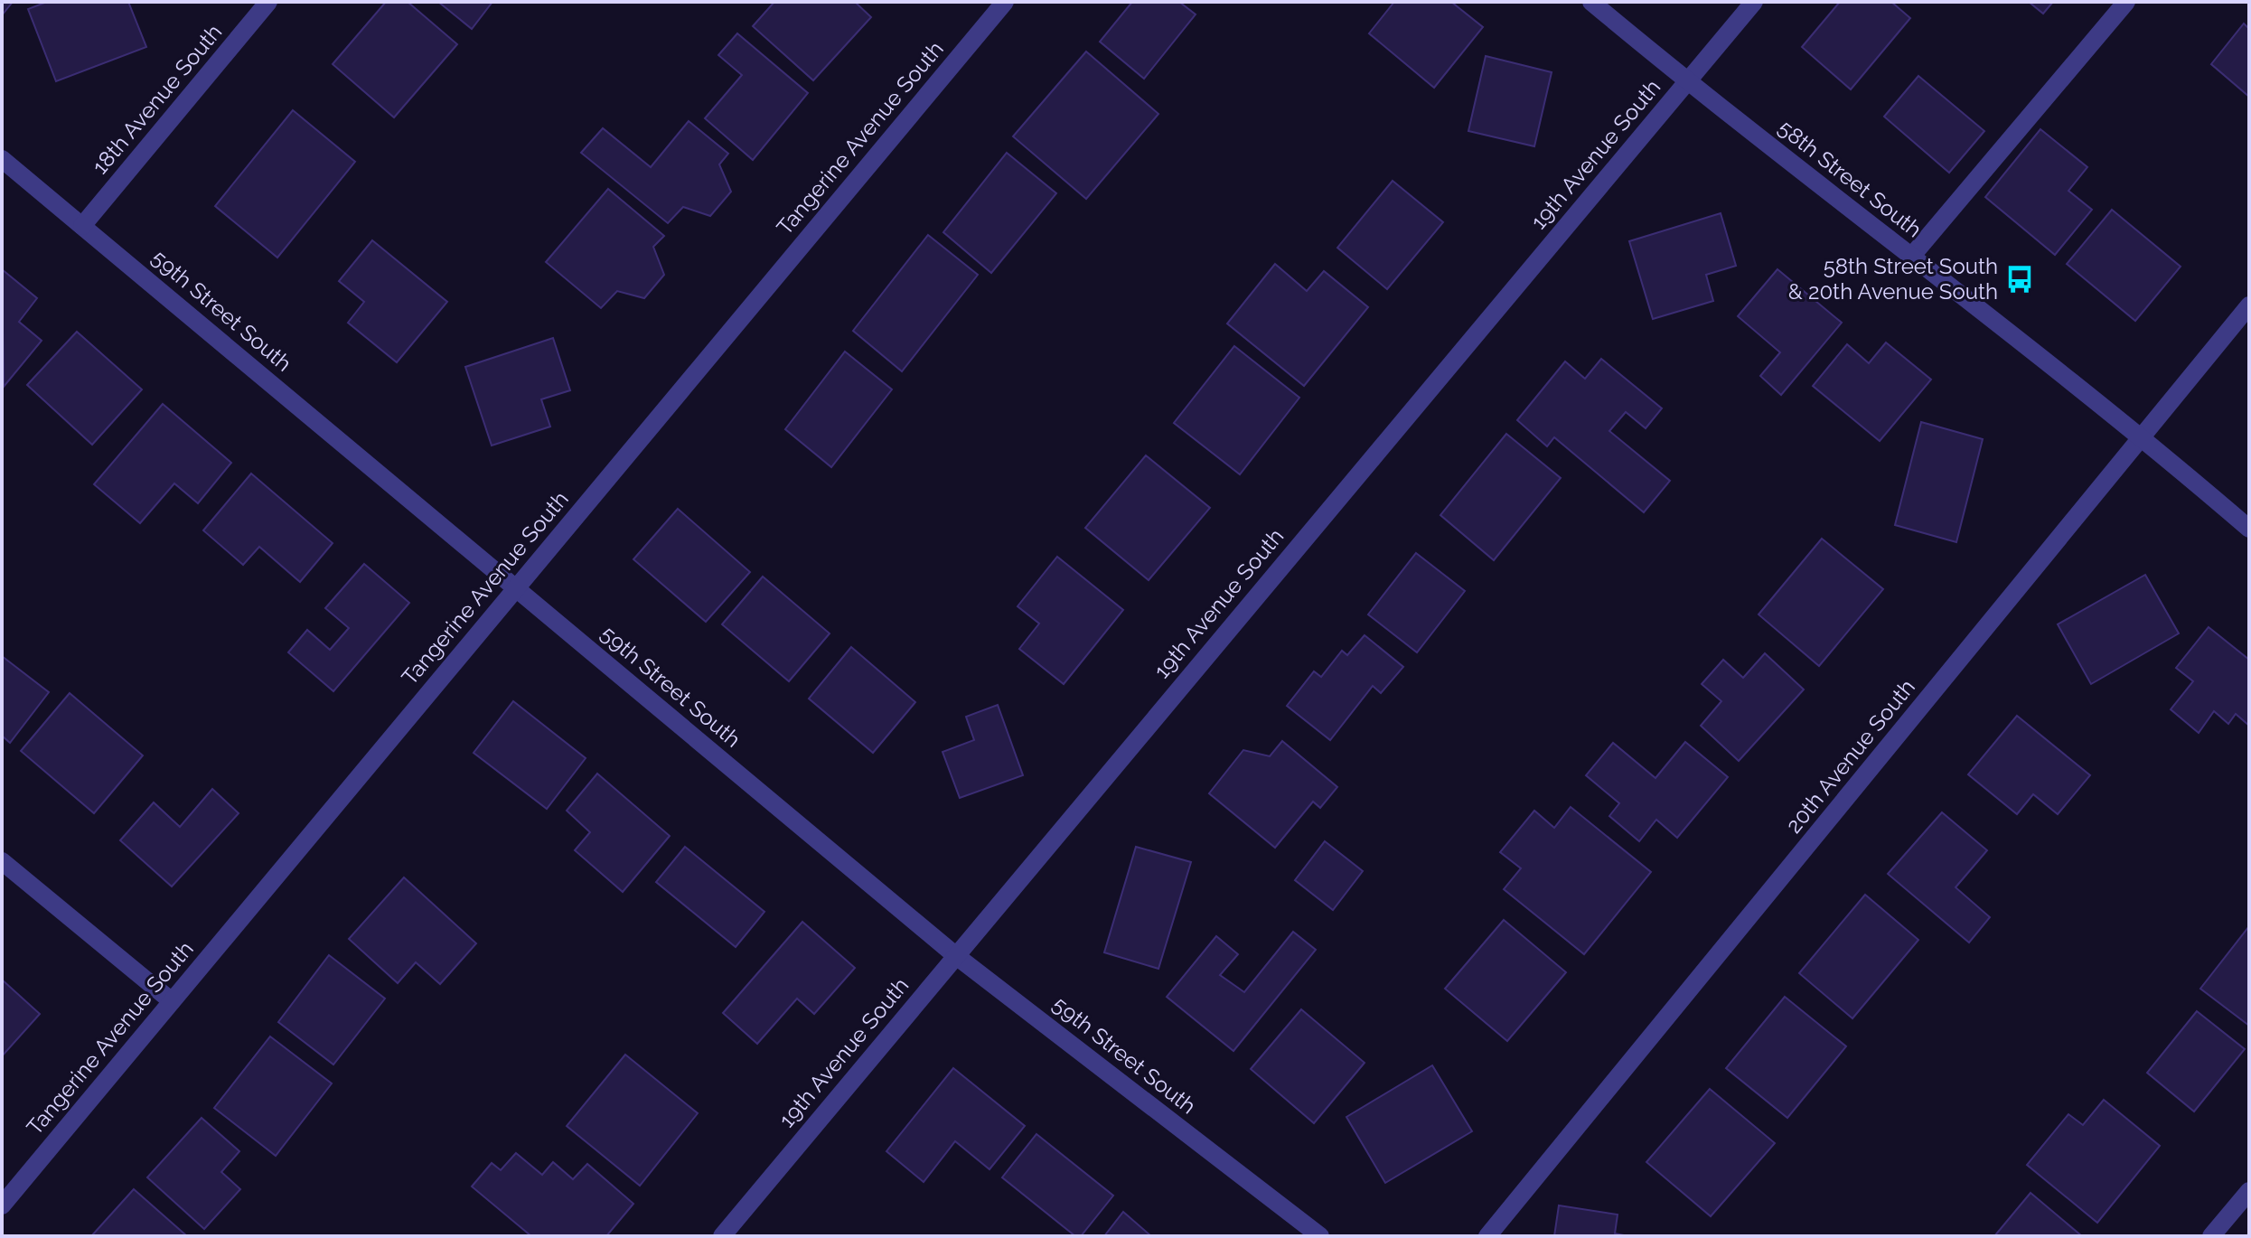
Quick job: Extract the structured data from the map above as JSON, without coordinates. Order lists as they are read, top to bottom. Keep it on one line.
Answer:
{"streets":{"street":["18th Avenue South","Tangerine Avenue South","19th Avenue South","58th Street South","59th Street South","20th Avenue South"]},"crossings":[["18th Avenue South","59th Street South"],["Tangerine Avenue South","59th Street South"],["19th Avenue South","58th Street South"],["19th Avenue South","59th Street South"],["58th Street South","20th Avenue South"]],"places":{"bus stop":["58th Street South & 20th Avenue South"]}}
